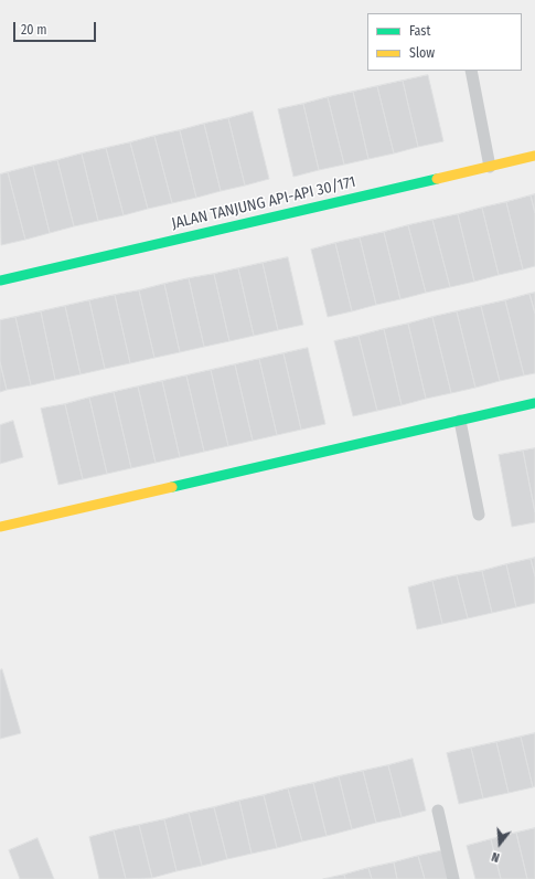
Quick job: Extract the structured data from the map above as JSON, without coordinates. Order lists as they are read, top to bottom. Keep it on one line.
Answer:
{"streets":{"street":["JALAN TANJUNG API-API 30/171"]},"legend":["Fast","Slow"],"scale_bar":"20 m","north":"bottom"}
